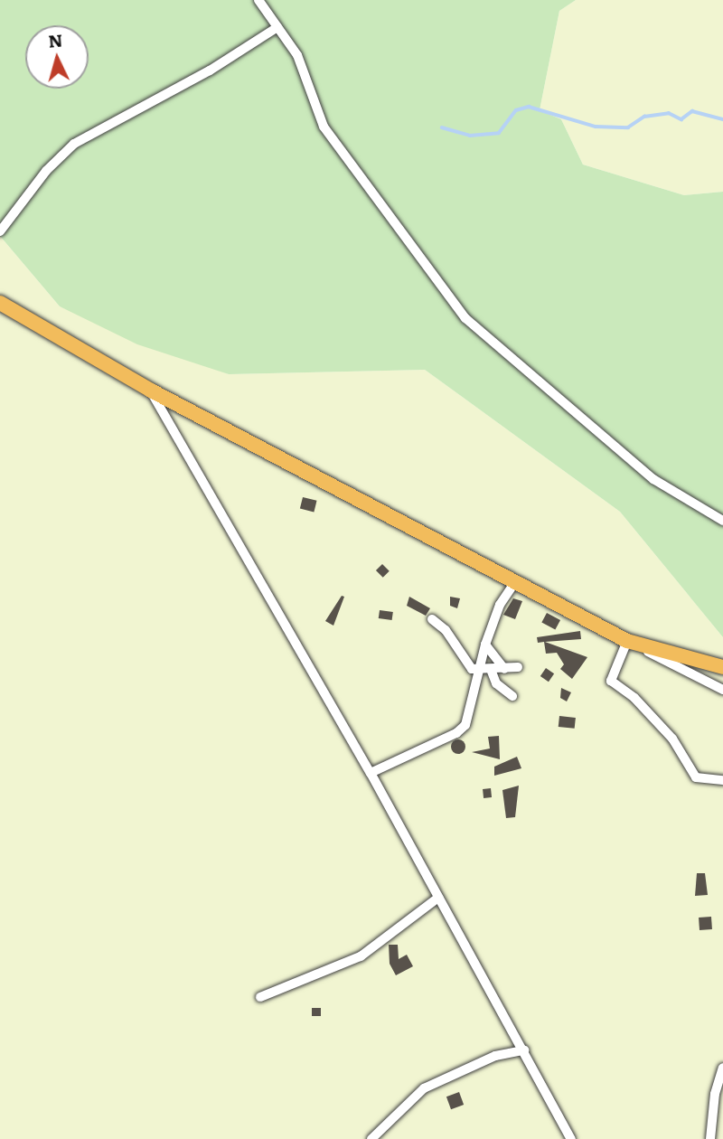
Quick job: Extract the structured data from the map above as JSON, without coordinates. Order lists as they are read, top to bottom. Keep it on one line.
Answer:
{"north":"top"}
